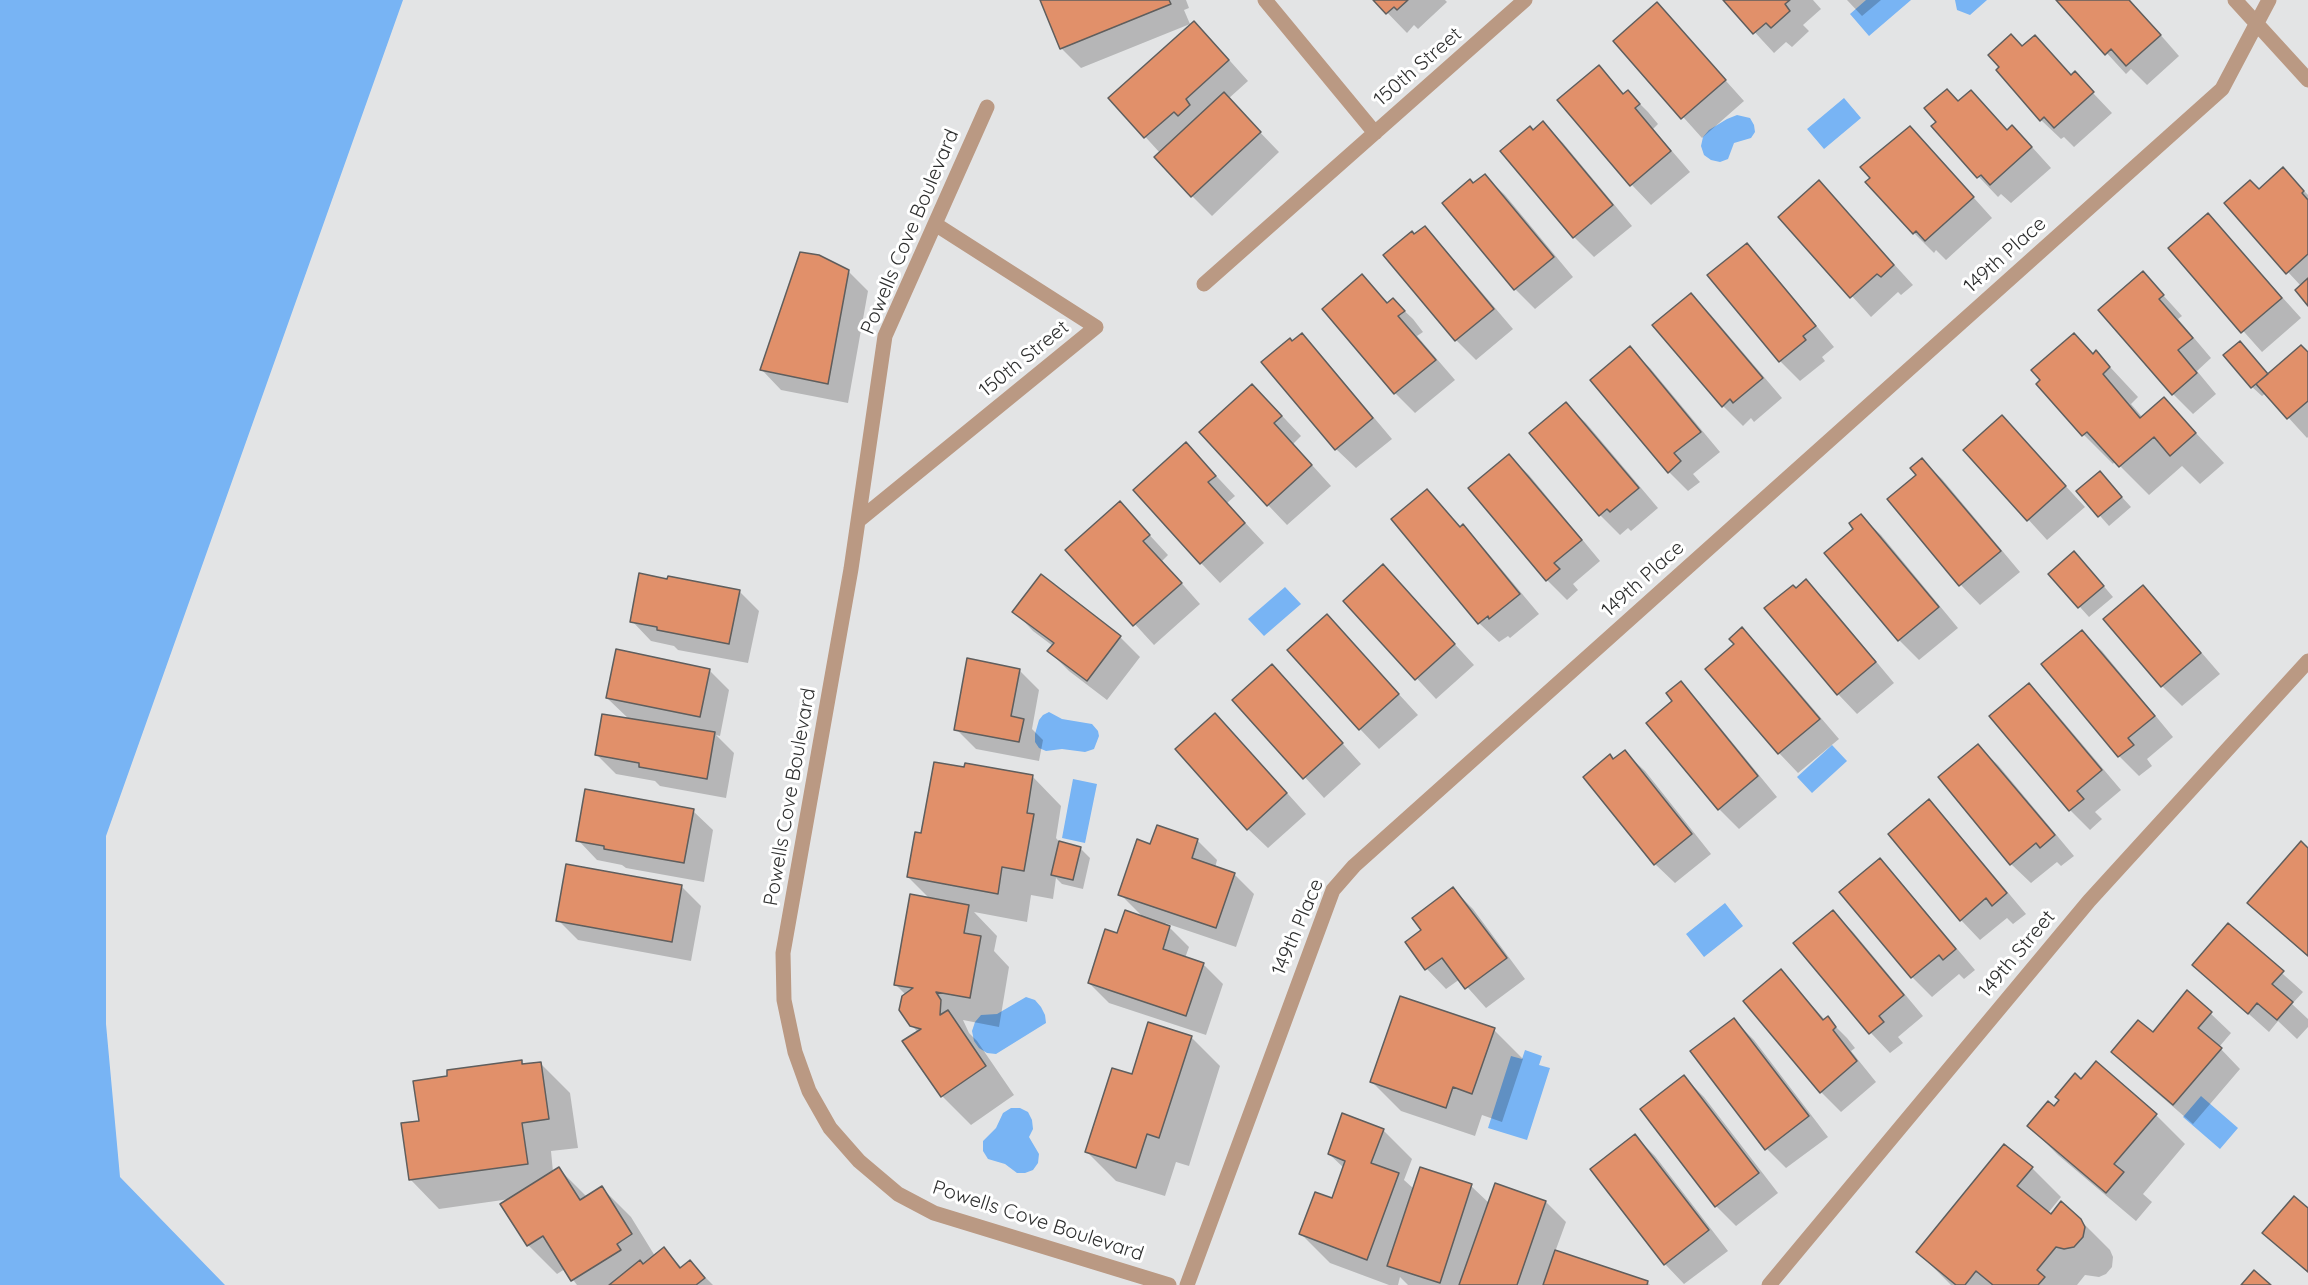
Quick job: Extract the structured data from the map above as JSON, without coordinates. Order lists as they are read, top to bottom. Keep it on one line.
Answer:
{"streets":{"street":["150th Street","Powells Cove Boulevard","149th Place","149th Street"]},"crossings":[["150th Street","Powells Cove Boulevard"]]}
